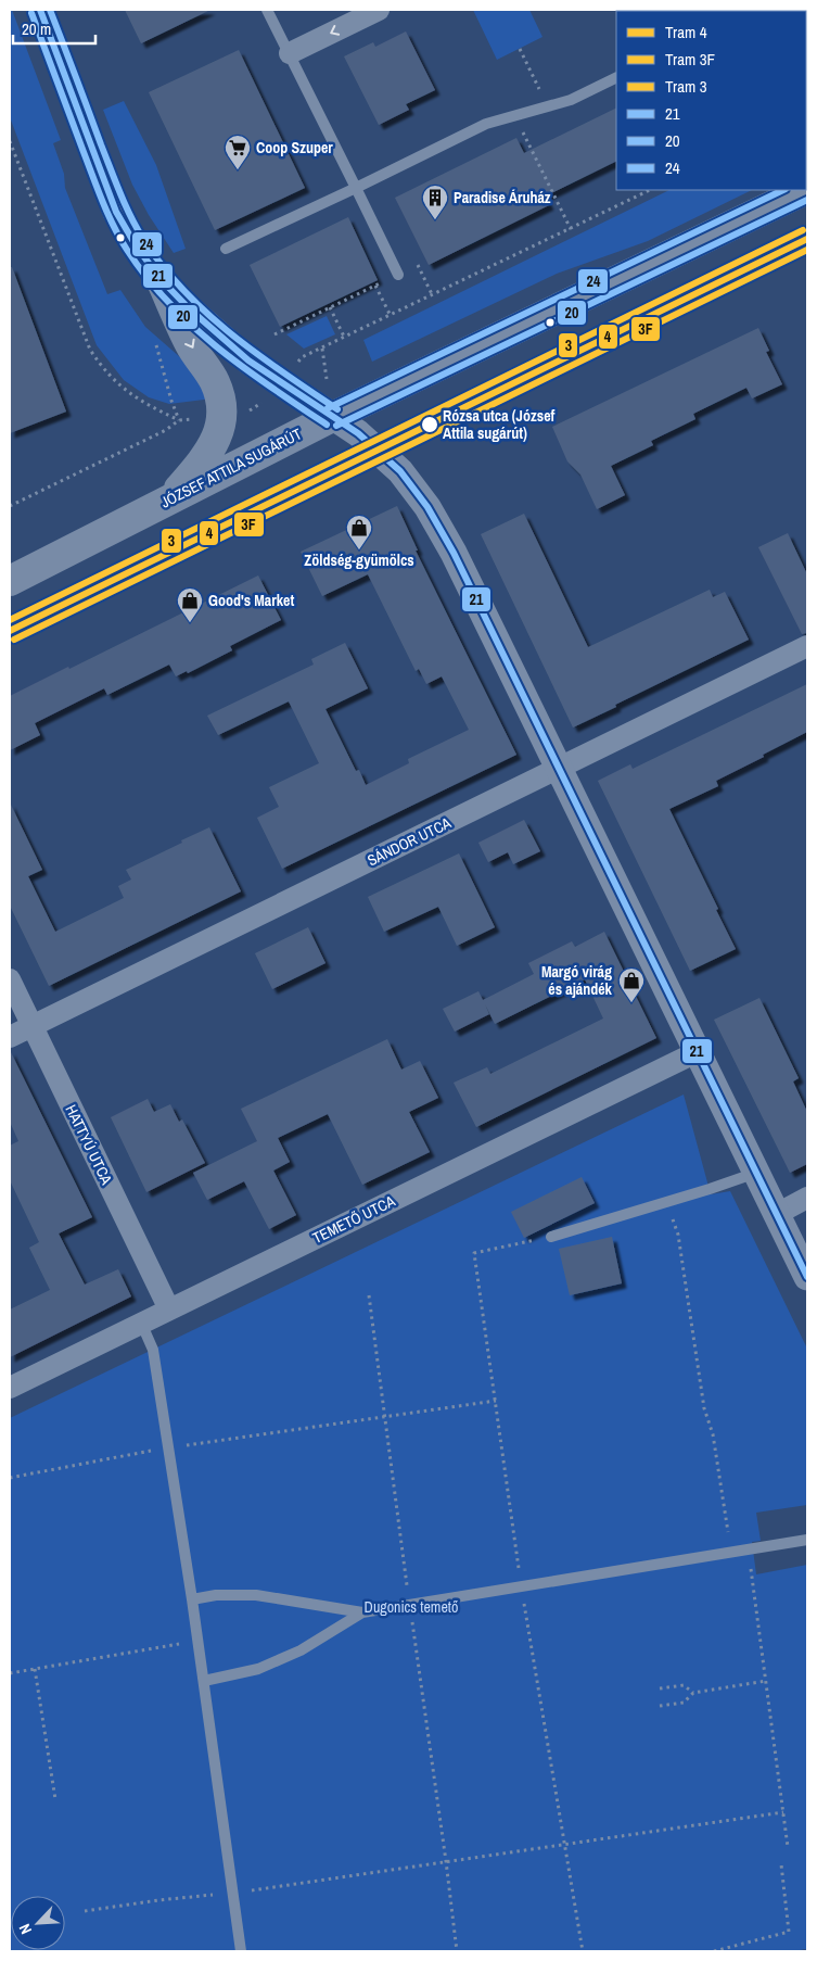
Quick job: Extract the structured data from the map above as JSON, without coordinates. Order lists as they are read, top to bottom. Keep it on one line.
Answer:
{"streets":{"main road":["JÓZSEF ATTILA SUGÁRÚT"],"street":["SÁNDOR UTCA","HATTYÚ UTCA","TEMETŐ UTCA"]},"crossings":[["SÁNDOR UTCA","HATTYÚ UTCA"],["HATTYÚ UTCA","TEMETŐ UTCA"]],"parks":["Dugonics temető"],"places":{"supermarket":["Coop Szuper"],"building":["Paradise Áruház"],"other":["Rózsa utca (József Attila sugárút)"],"shop":["Zöldség-gyümölcs","Good's Market","Margó virág és ajándék"]},"lines":["transit line 21","transit line 24","transit line 20","tram line 3","tram line 4","tram line 3F"],"legend":["Tram 4","Tram 3F","Tram 3","21","20","24"],"scale_bar":"20 m","north":"bottom left"}
